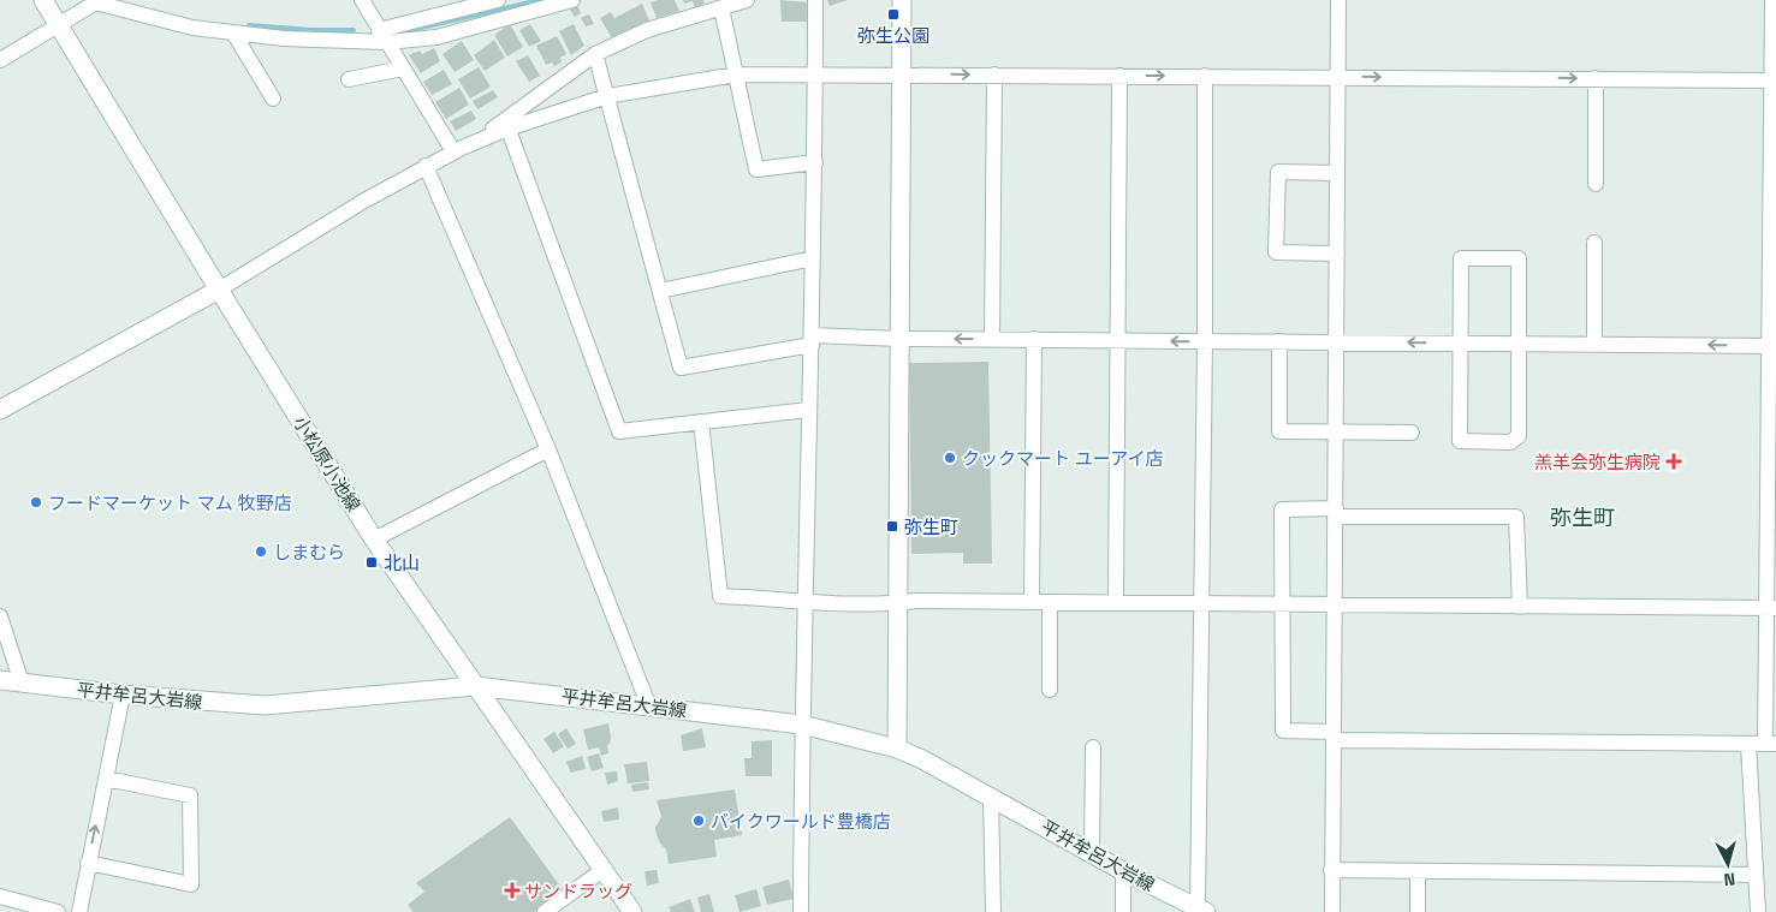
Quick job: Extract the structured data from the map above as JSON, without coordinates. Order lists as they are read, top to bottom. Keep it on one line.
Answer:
{"streets":{"main road":["小松原小池線","平井牟呂大岩線"]},"crossings":[["小松原小池線","平井牟呂大岩線"]],"districts":["弥生町"],"places":{"transit":["弥生公園","弥生町","北山"],"other":["クックマート ユーアイ店","フードマーケット マム 牧野店","しまむら","バイクワールド豊橋店"],"health":["羔羊会弥生病院","サンドラッグ"]},"north":"bottom"}
